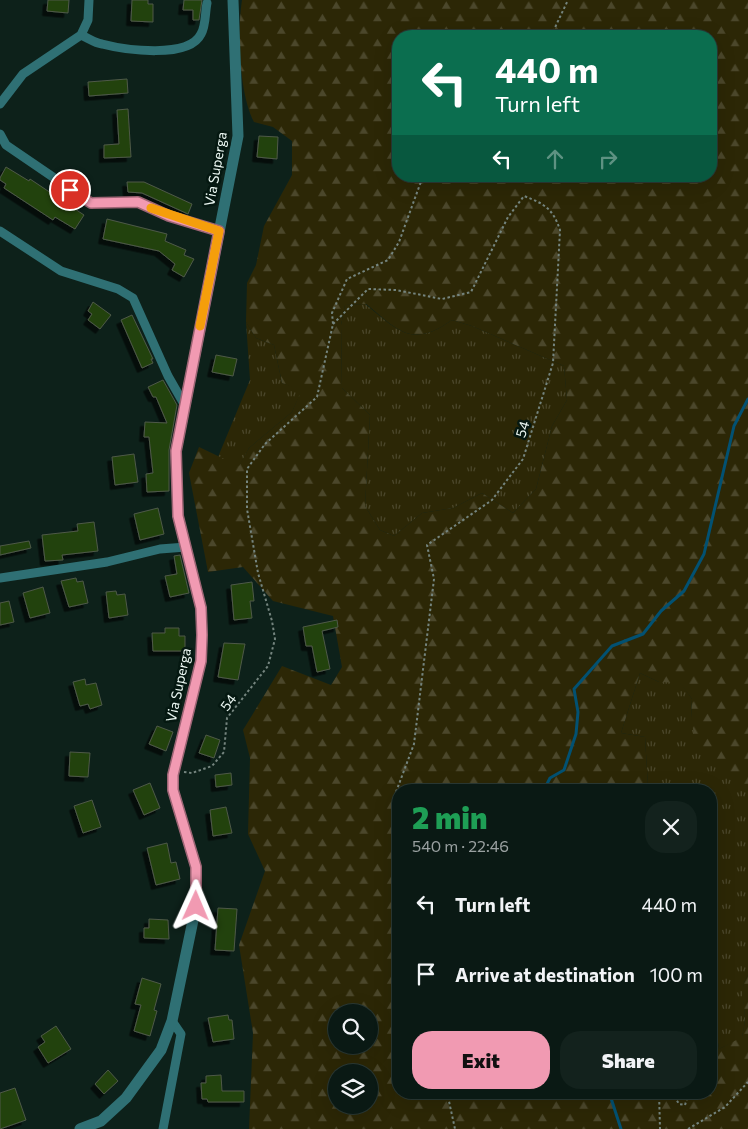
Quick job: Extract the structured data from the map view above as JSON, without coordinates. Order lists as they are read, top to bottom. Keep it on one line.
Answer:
{"streets":{"street":["Via Superga"],"path":["54"]},"crossings":[["Via Superga","54"]],"page":{"turn":["440 m","Turn left"],"heading":["2 min","540 m · 22:46"],"list":[{"name":"Turn left","value":"440 m"},{"name":"Arrive at destination","value":"100 m"}],"buttons":["Exit","Share"]}}
